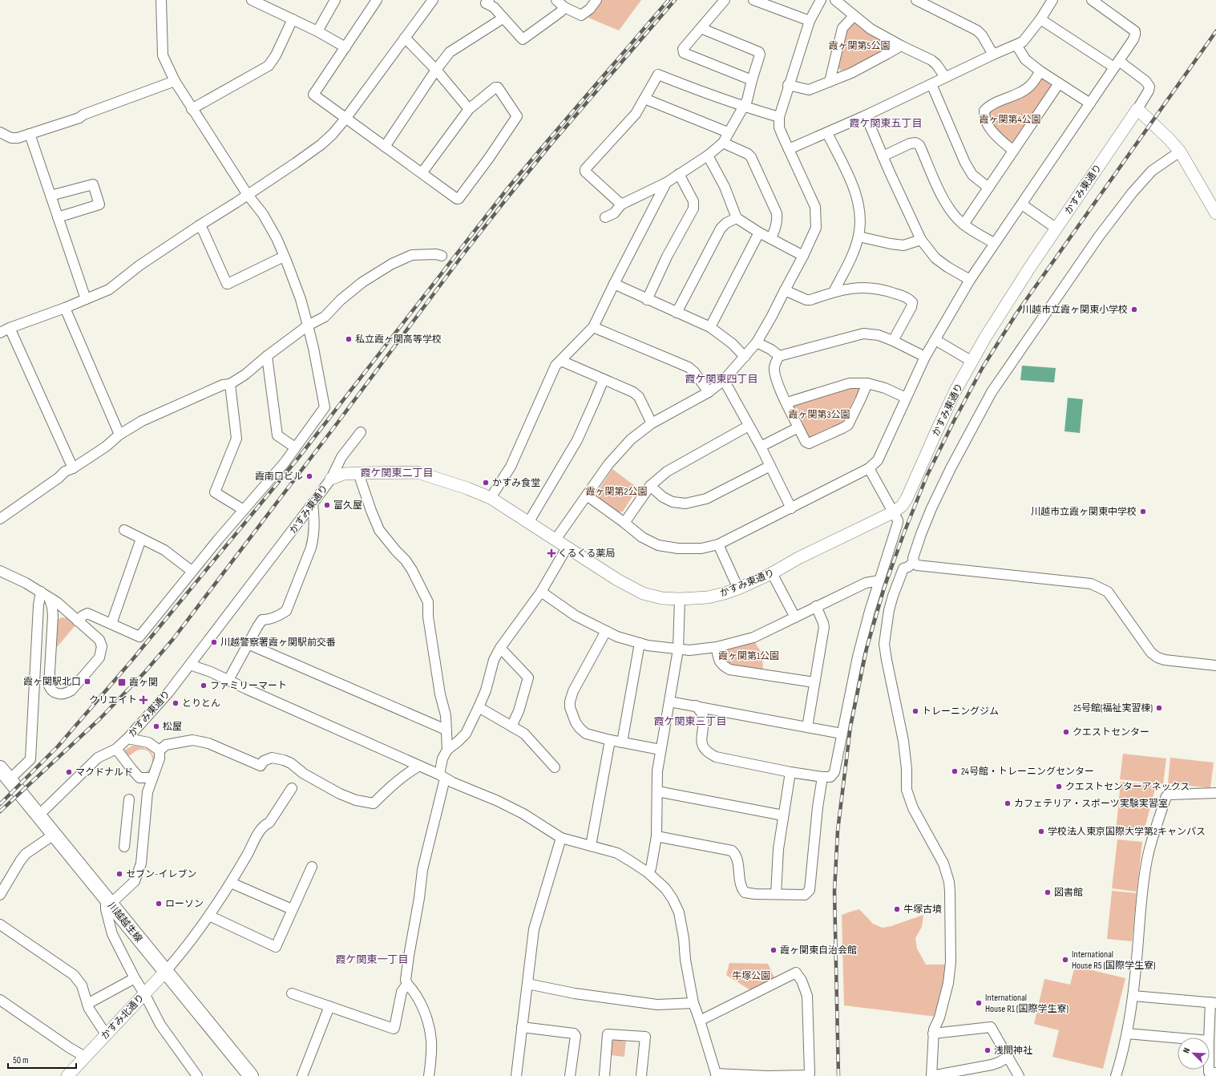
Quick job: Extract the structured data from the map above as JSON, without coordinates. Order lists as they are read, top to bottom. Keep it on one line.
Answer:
{"streets":{"main road":["川越越生線"],"street":["かすみ東通り","かすみ北通り"]},"crossings":[["かすみ東通り","川越越生線"],["川越越生線","かすみ北通り"]],"districts":["霞ケ関東五丁目","霞ケ関東四丁目","霞ケ関東二丁目","霞ケ関東三丁目","霞ケ関東一丁目"],"parks":["霞ヶ関第5公園","霞ヶ関第4公園","霞ヶ関第3公園","霞ヶ関第2公園","霞ヶ関第1公園","牛塚公園"],"places":{"other":["川越市立霞ヶ関東小学校","私立霞ヶ関高等学校","霞南口ビル","かすみ食堂","富久屋","川越市立霞ヶ関東中学校","川越警察署霞ヶ関駅前交番","ファミリーマート","とりとん","25号館(福祉実習棟)","トレーニングジム","松屋","クエストセンター","24号館・トレーニングセンター","マクドナルド","クエストセンターアネックス","カフェテリア・スポーツ実験実習室","学校法人東京国際大学第2キャンパス","セブン-イレブン","図書館","ローソン","牛塚古墳","霞ヶ関東自治会館","International House R5 (国際学生寮)","International House R1 (国際学生寮)","浅間神社"],"health":["くるくる薬局","クリエイト"],"transit":["霞ヶ関駅北口","霞ヶ関"]},"scale_bar":"50 m","north":"top left"}
